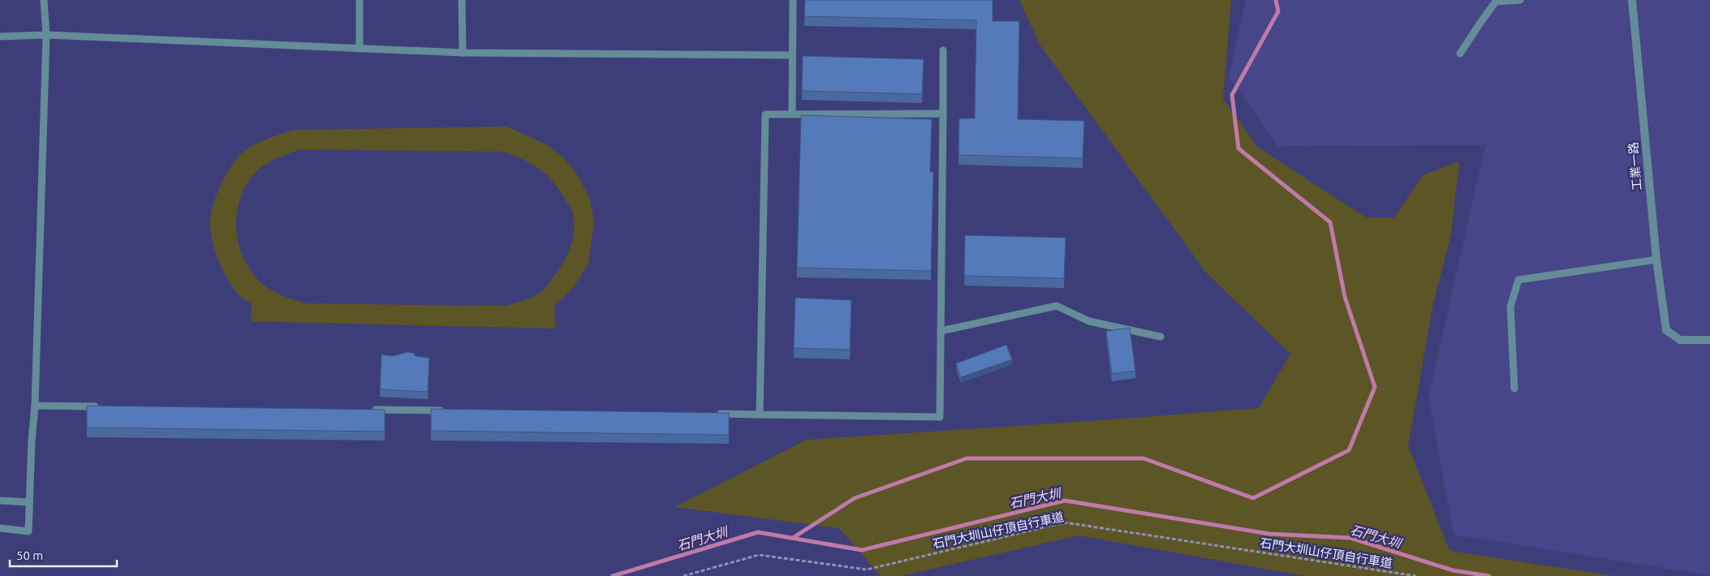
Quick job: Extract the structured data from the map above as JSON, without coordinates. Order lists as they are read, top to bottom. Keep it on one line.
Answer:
{"streets":{"street":["工業一路"],"path":["石門大圳山仔頂自行車道"]},"water":["石門大圳"],"scale_bar":"50 m"}
